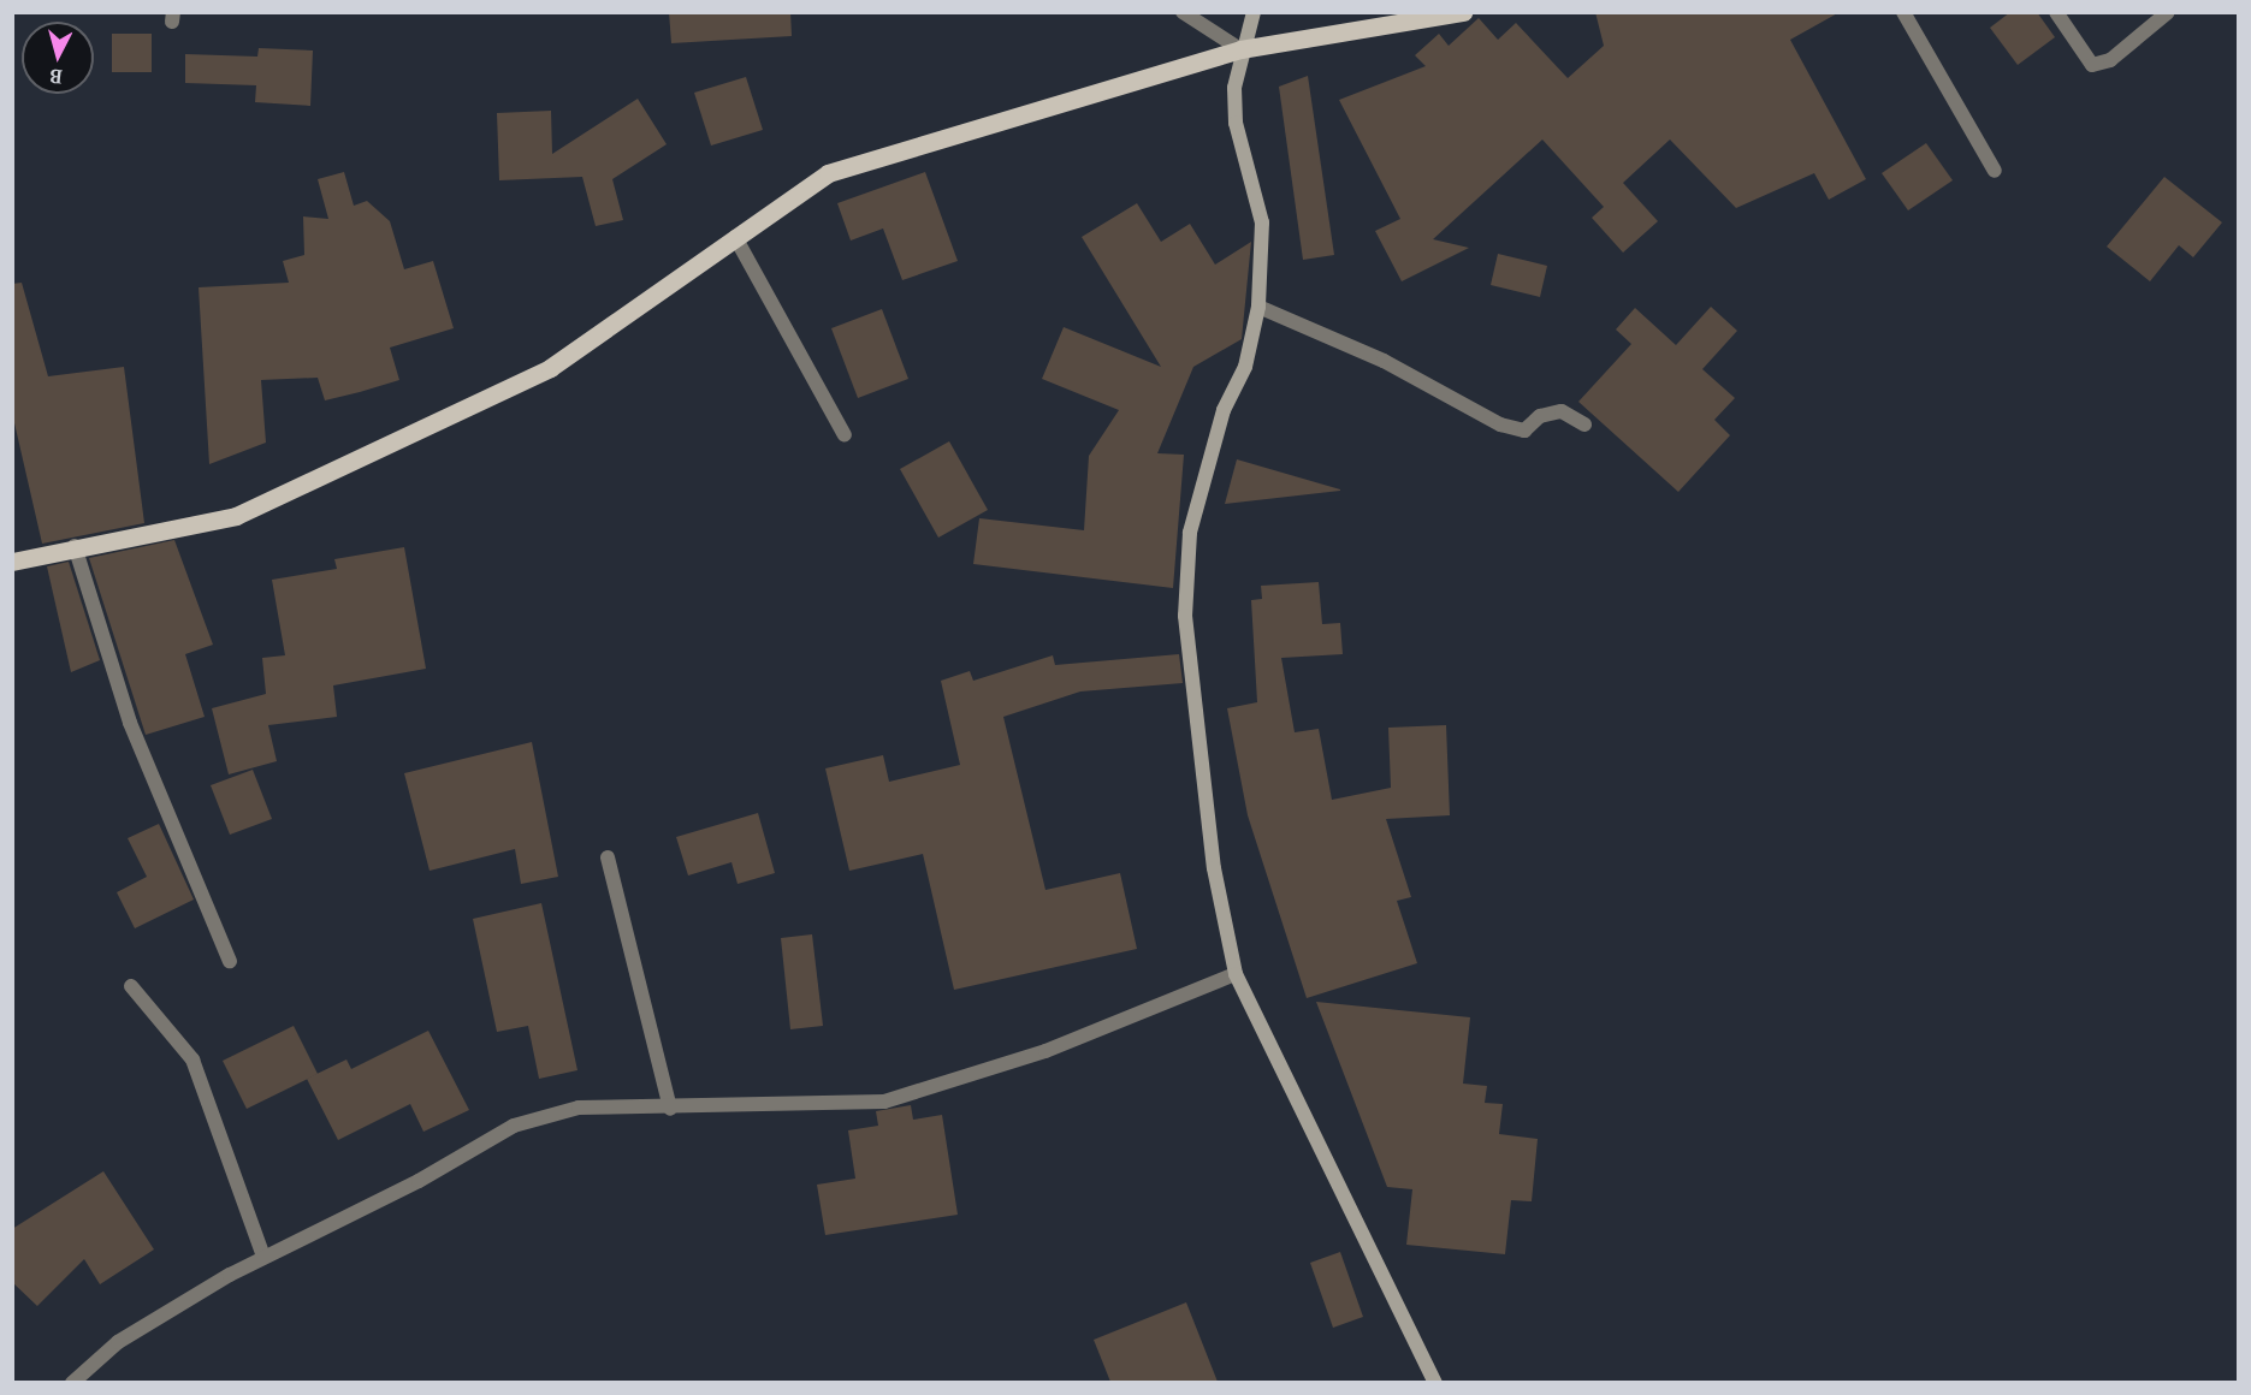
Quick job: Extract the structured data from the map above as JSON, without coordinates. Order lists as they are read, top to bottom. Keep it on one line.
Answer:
{"north":"bottom"}
